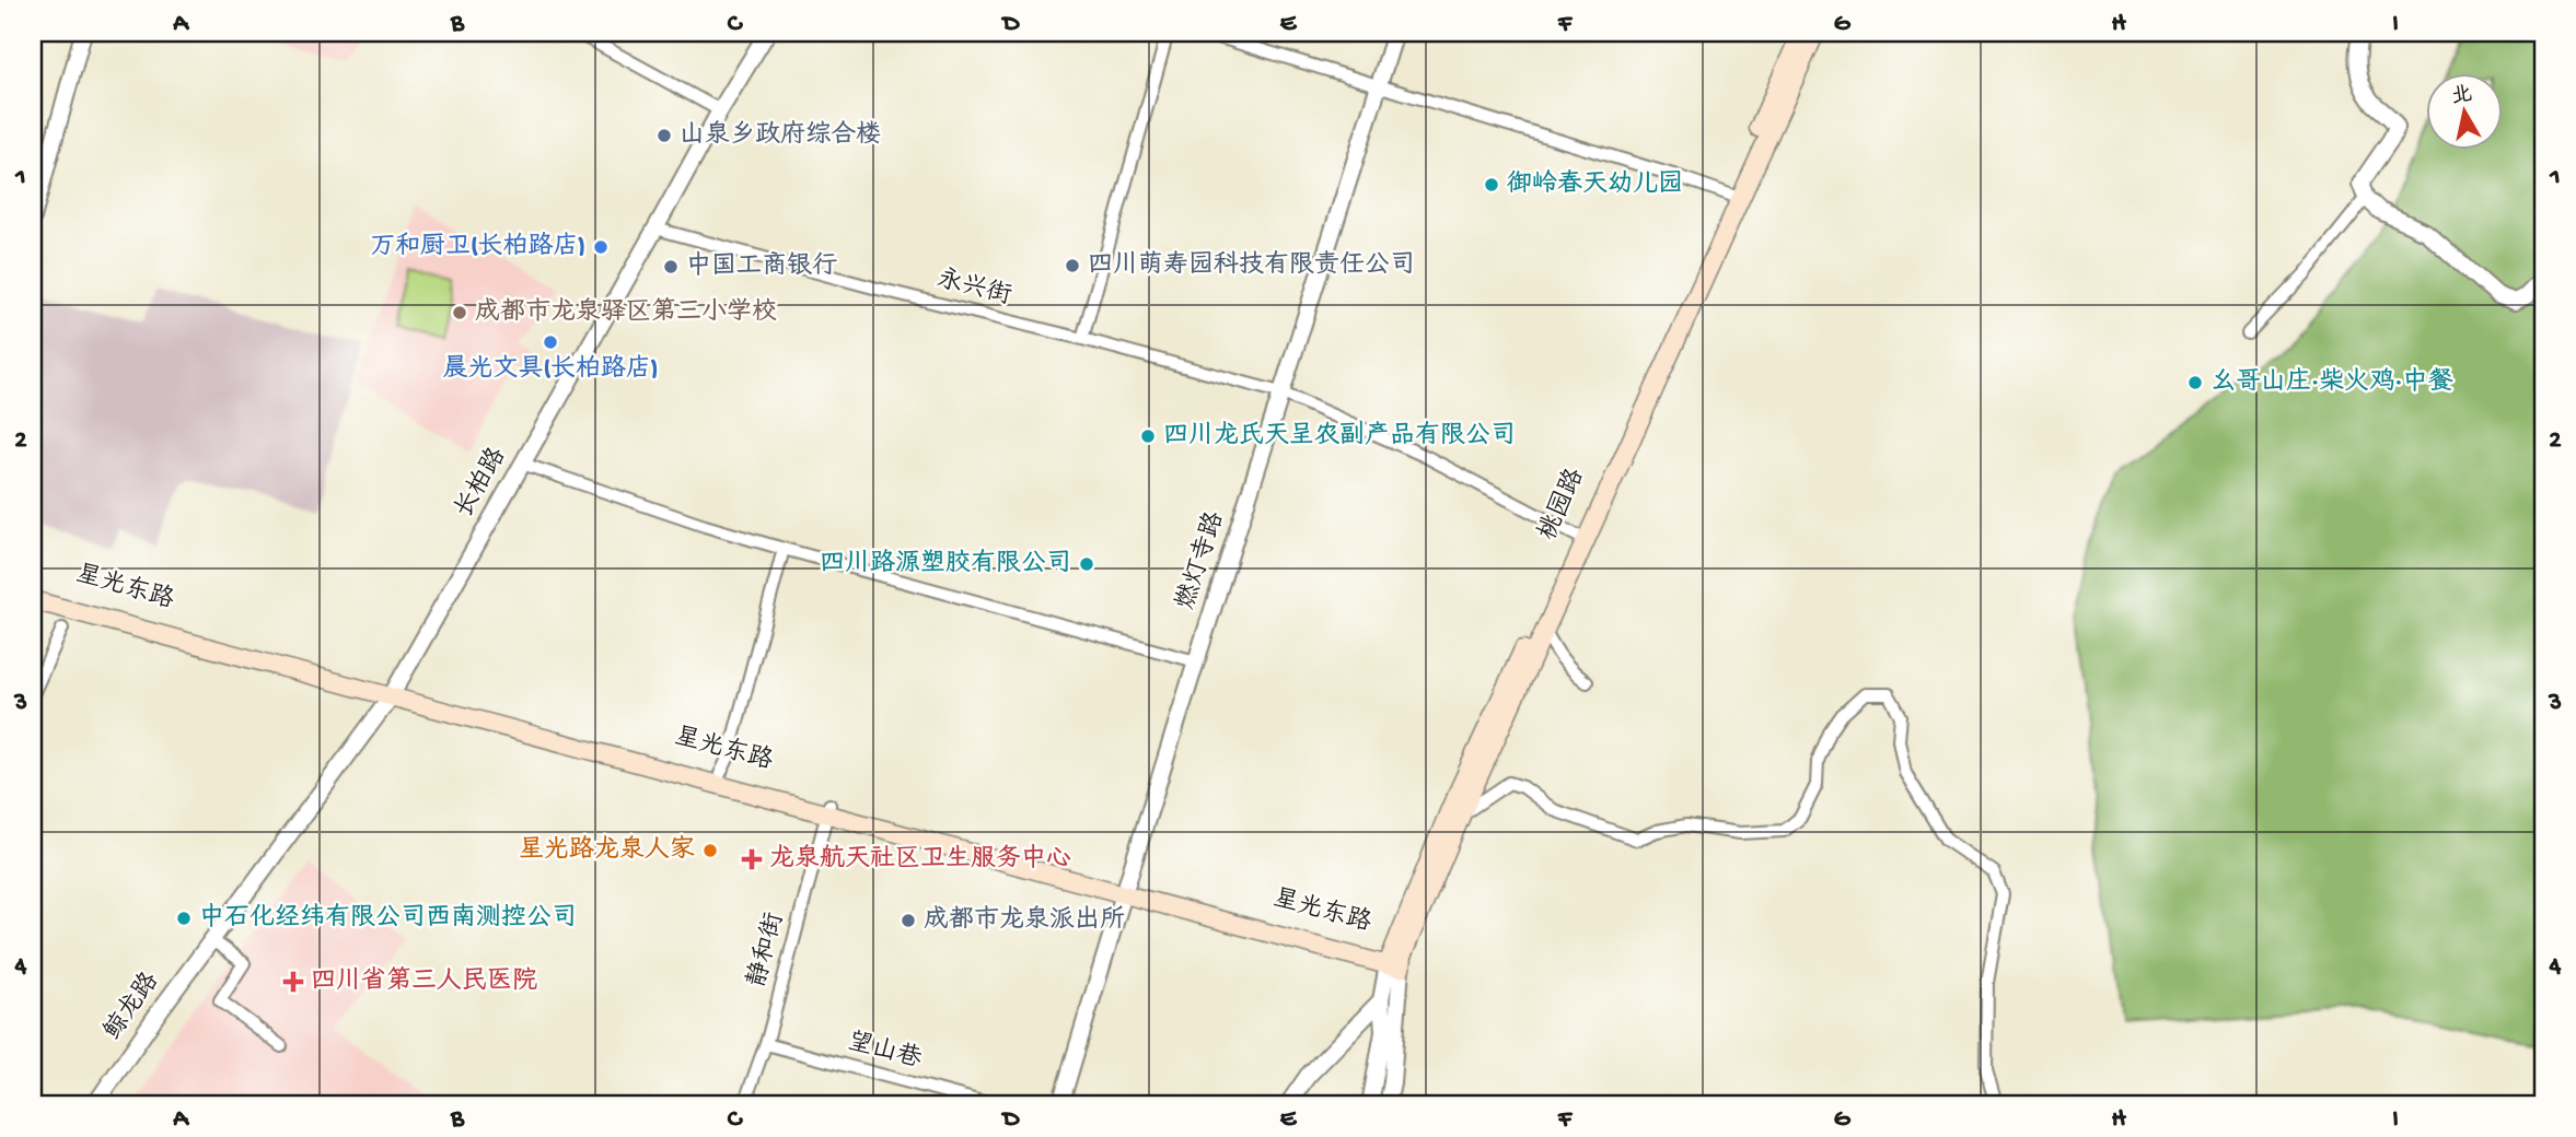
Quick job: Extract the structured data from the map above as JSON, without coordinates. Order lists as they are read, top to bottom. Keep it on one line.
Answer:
{"streets":{"main road":["桃园路","星光东路"],"street":["永兴街","长柏路","燃灯寺路","静和街","鲸龙路","望山巷"]},"crossings":[["永兴街","长柏路"],["永兴街","桃园路"],["永兴街","燃灯寺路"],["长柏路","星光东路"],["长柏路","鲸龙路"],["桃园路","星光东路"],["燃灯寺路","星光东路"],["星光东路","静和街"],["静和街","望山巷"]],"places":{"other":["山泉乡政府综合楼","御岭春天幼儿园","万和厨卫(长柏路店)","四川萌寿园科技有限责任公司","中国工商银行","成都市龙泉驿区第三小学校","晨光文具(长柏路店)","幺哥山庄·柴火鸡·中餐","四川龙氏天呈农副产品有限公司","四川路源塑胶有限公司","星光路龙泉人家","中石化经纬有限公司西南测控公司","成都市龙泉派出所"],"health":["龙泉航天社区卫生服务中心","四川省第三人民医院"]},"north":"top","grid":{"columns":["A","B","C","D","E","F","G","H","I"],"rows":["1","2","3","4"]}}
